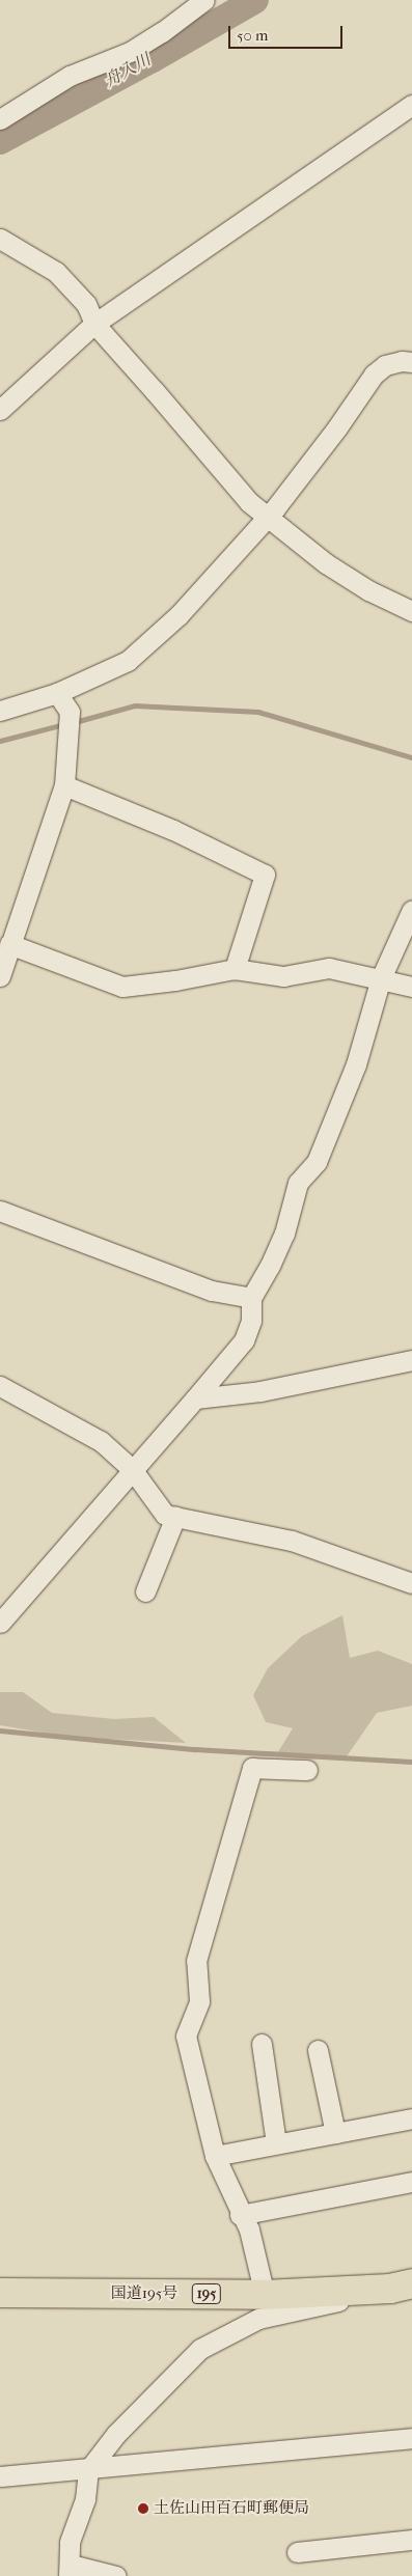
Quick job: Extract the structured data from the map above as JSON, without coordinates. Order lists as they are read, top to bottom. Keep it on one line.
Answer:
{"streets":{"highway":["国道195号","195"]},"water":["舟入川"],"places":["土佐山田百石町郵便局"],"scale_bar":"50 m"}
